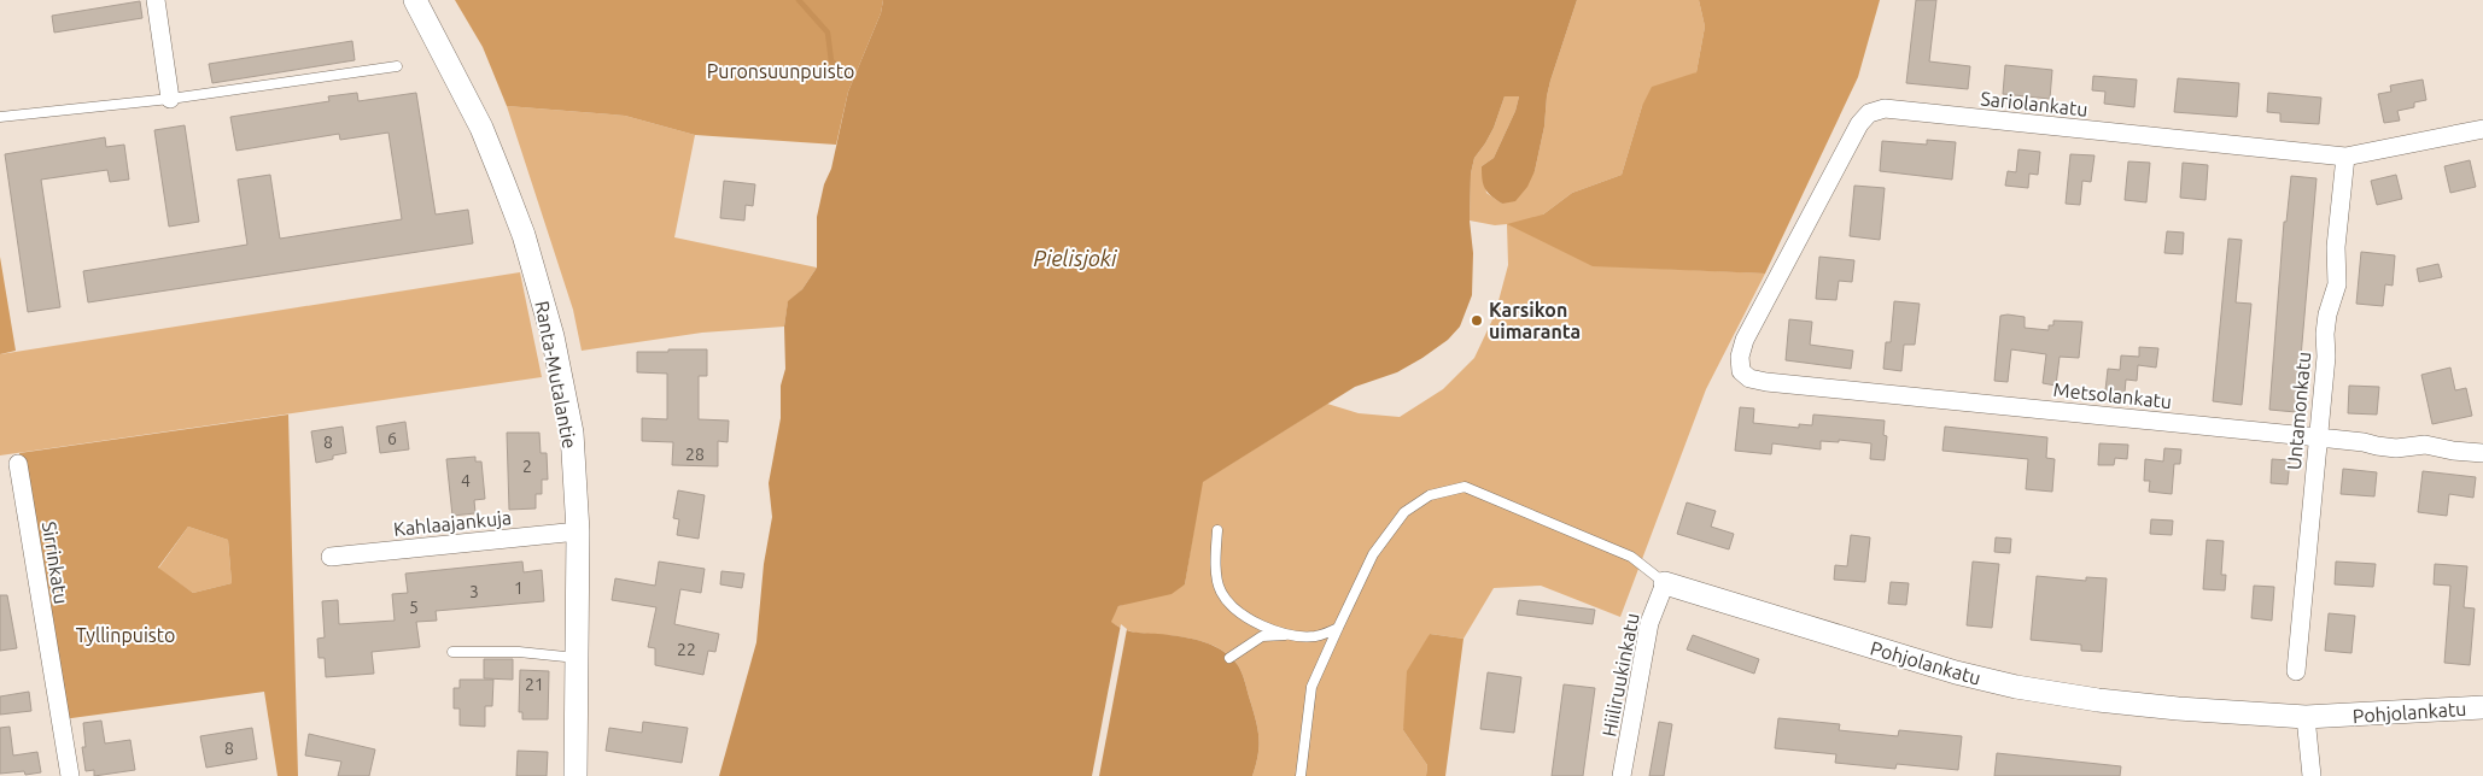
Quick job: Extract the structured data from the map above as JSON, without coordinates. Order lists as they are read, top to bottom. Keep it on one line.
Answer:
{"streets":{"street":["Sariolankatu","Ranta-Mutalantie","Metsolankatu","Untamonkatu","Kahlaajankuja","Sirrinkatu","Pohjolankatu","Hiiliruukinkatu"]},"crossings":[["Sariolankatu","Metsolankatu"],["Sariolankatu","Untamonkatu"],["Ranta-Mutalantie","Kahlaajankuja"],["Metsolankatu","Untamonkatu"],["Pohjolankatu","Hiiliruukinkatu"]],"water":["Pielisjoki"],"parks":["Puronsuunpuisto","Tyllinpuisto"],"places":["Karsikon uimaranta"],"house_numbers":["6","8","28","2","4","1","3","5","22","21","8"]}
